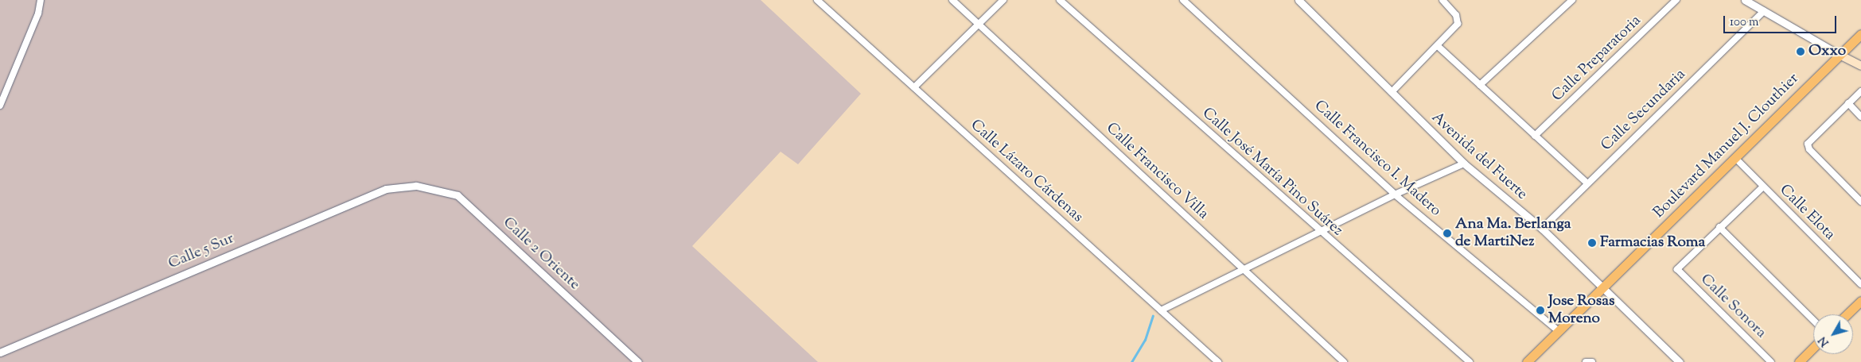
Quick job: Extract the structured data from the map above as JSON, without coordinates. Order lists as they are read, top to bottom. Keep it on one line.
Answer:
{"streets":{"main road":["Boulevard Manuel J. Clouthier"],"street":["Calle Preparatoria","Calle Secundaria","Avenida del Fuerte","Calle Francisco I. Madero","Calle Lázaro Cárdenas","Calle Francisco Villa","Calle José María Pino Suárez","Calle Elota","Calle 5 Sur","Calle 2 Oriente","Calle Sonora"]},"crossings":[["Calle Secundaria","Avenida del Fuerte"],["Boulevard Manuel J. Clouthier","Avenida del Fuerte"],["Boulevard Manuel J. Clouthier","Calle Francisco I. Madero"],["Boulevard Manuel J. Clouthier","Calle Elota"],["Calle 5 Sur","Calle 2 Oriente"]],"places":["Oxxo","Ana Ma. Berlanga de MartiNez","Farmacias Roma","Jose Rosas Moreno"],"scale_bar":"100 m","north":"bottom left"}
